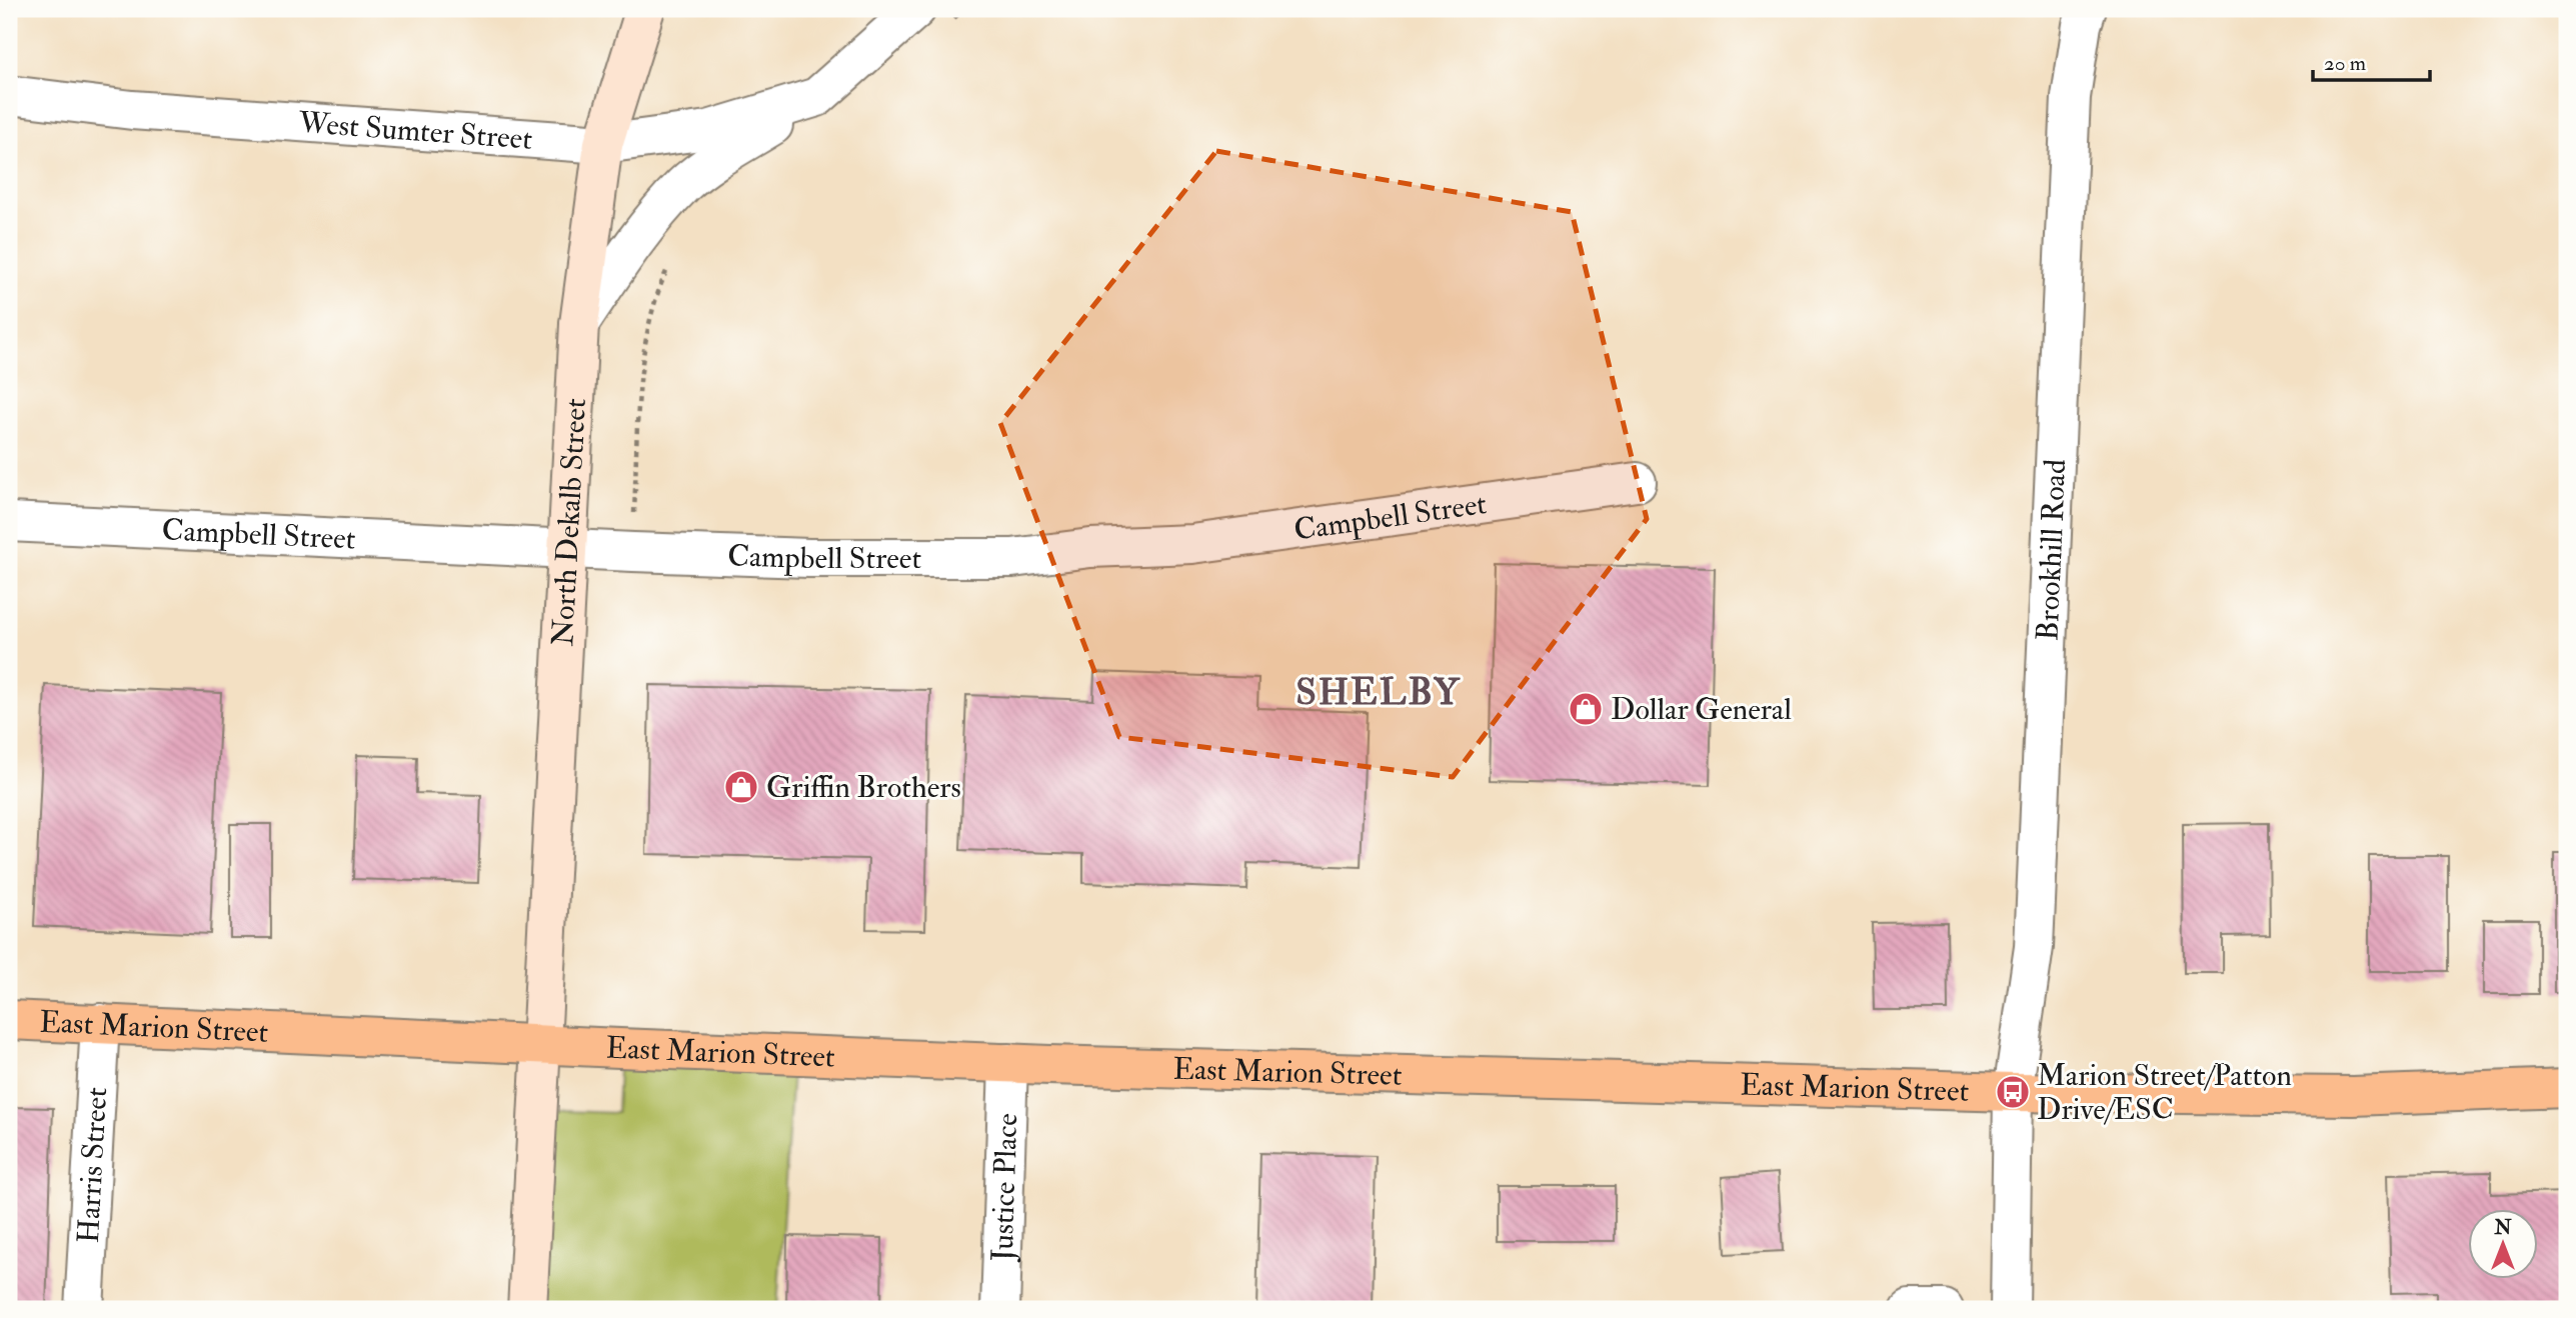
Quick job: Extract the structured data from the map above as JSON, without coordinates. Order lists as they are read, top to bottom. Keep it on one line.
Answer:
{"streets":{"main road":["North Dekalb Street","East Marion Street"],"street":["West Sumter Street","Campbell Street","Brookhill Road","Harris Street","Justice Place"]},"crossings":[["West Sumter Street","North Dekalb Street"],["Campbell Street","North Dekalb Street"],["North Dekalb Street","East Marion Street"],["Brookhill Road","East Marion Street"],["East Marion Street","Harris Street"],["East Marion Street","Justice Place"]],"districts":["SHELBY"],"places":{"shop":["Dollar General","Griffin Brothers"],"bus stop":["Marion Street/Patton Drive/ESC"]},"scale_bar":"20 m","north":"top"}
